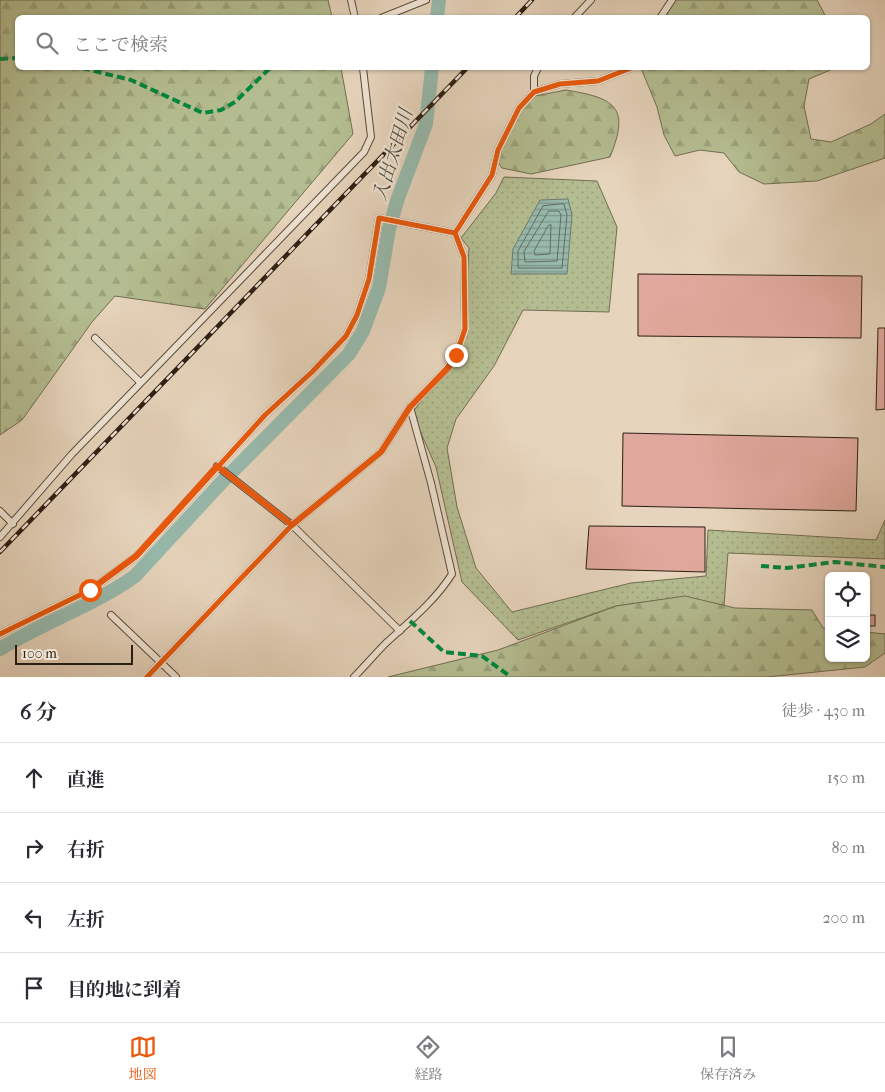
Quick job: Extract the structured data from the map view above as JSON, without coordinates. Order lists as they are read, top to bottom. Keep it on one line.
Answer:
{"water":["入出太田川"],"scale_bar":"100 m","page":{"search":"ここで検索","scale":"100 m","heading":["6 分","徒歩 · 430 m"],"list":[["直進","150 m"],["右折","80 m"],["左折","200 m"],"目的地に到着"],"nav":["地図","経路","保存済み"]}}
